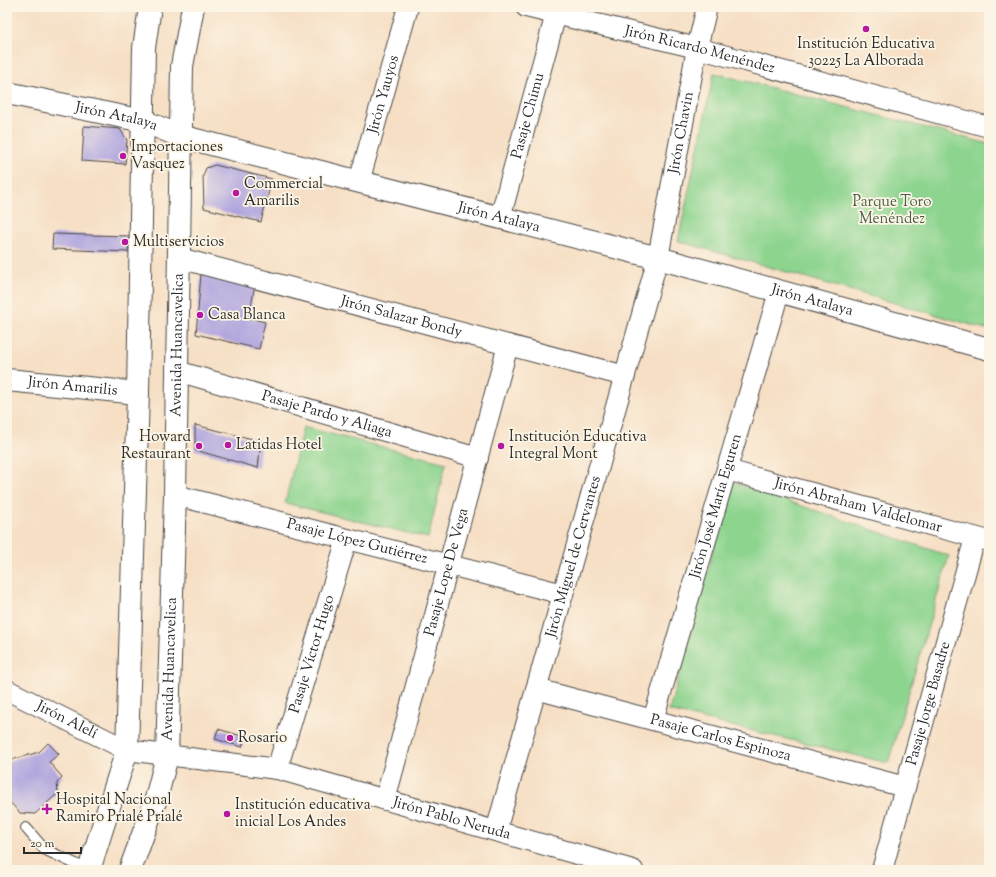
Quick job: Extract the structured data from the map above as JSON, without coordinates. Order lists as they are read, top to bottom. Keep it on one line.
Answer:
{"streets":{"main road":["Jirón Atalaya","Avenida Huancavelica","Jirón Amarilis"],"street":["Jirón Ricardo Menéndez","Jirón Yauyos","Pasaje Chimu","Jirón Chavin","Jirón Salazar Bondy","Pasaje Pardo y Aliaga","Jirón José María Eguren","Jirón Abraham Valdelomar","Pasaje López Gutiérrez","Jirón Miguel de Cervantes","Pasaje Lope De Vega","Pasaje Víctor Hugo","Pasaje Jorge Basadre","Jirón Alelí","Pasaje Carlos Espinoza","Jirón Pablo Neruda"]},"crossings":[["Jirón Ricardo Menéndez","Pasaje Chimu"],["Jirón Ricardo Menéndez","Jirón Chavin"],["Jirón Yauyos","Jirón Atalaya"],["Pasaje Chimu","Jirón Atalaya"],["Jirón Atalaya","Jirón Chavin"],["Jirón Atalaya","Avenida Huancavelica"],["Jirón Atalaya","Jirón José María Eguren"],["Jirón Atalaya","Jirón Miguel de Cervantes"],["Jirón Chavin","Jirón Miguel de Cervantes"],["Jirón Salazar Bondy","Avenida Huancavelica"],["Jirón Salazar Bondy","Jirón Miguel de Cervantes"],["Jirón Salazar Bondy","Pasaje Lope De Vega"],["Avenida Huancavelica","Pasaje Pardo y Aliaga"],["Avenida Huancavelica","Pasaje López Gutiérrez"],["Avenida Huancavelica","Jirón Pablo Neruda"],["Pasaje Pardo y Aliaga","Pasaje Lope De Vega"],["Jirón José María Eguren","Jirón Abraham Valdelomar"],["Jirón José María Eguren","Pasaje Carlos Espinoza"],["Jirón Abraham Valdelomar","Pasaje Jorge Basadre"],["Pasaje López Gutiérrez","Jirón Miguel de Cervantes"],["Pasaje López Gutiérrez","Pasaje Lope De Vega"],["Pasaje López Gutiérrez","Pasaje Víctor Hugo"],["Jirón Miguel de Cervantes","Pasaje Carlos Espinoza"],["Jirón Miguel de Cervantes","Jirón Pablo Neruda"],["Pasaje Lope De Vega","Jirón Pablo Neruda"],["Pasaje Víctor Hugo","Jirón Pablo Neruda"],["Pasaje Jorge Basadre","Pasaje Carlos Espinoza"],["Jirón Alelí","Jirón Pablo Neruda"]],"parks":["Parque Toro Menéndez"],"places":{"other":["Institución Educativa 30225 La Alborada","Importaciones Vasquez","Commercial Amarilis","Multiservicios","Casa Blanca","Latidas Hotel","Howard Restaurant","Institución Educativa Integral Mont","Rosario","Institución educativa inicial Los Andes"],"health":["Hospital Nacional Ramiro Prialé Prialé"]},"scale_bar":"20 m"}
